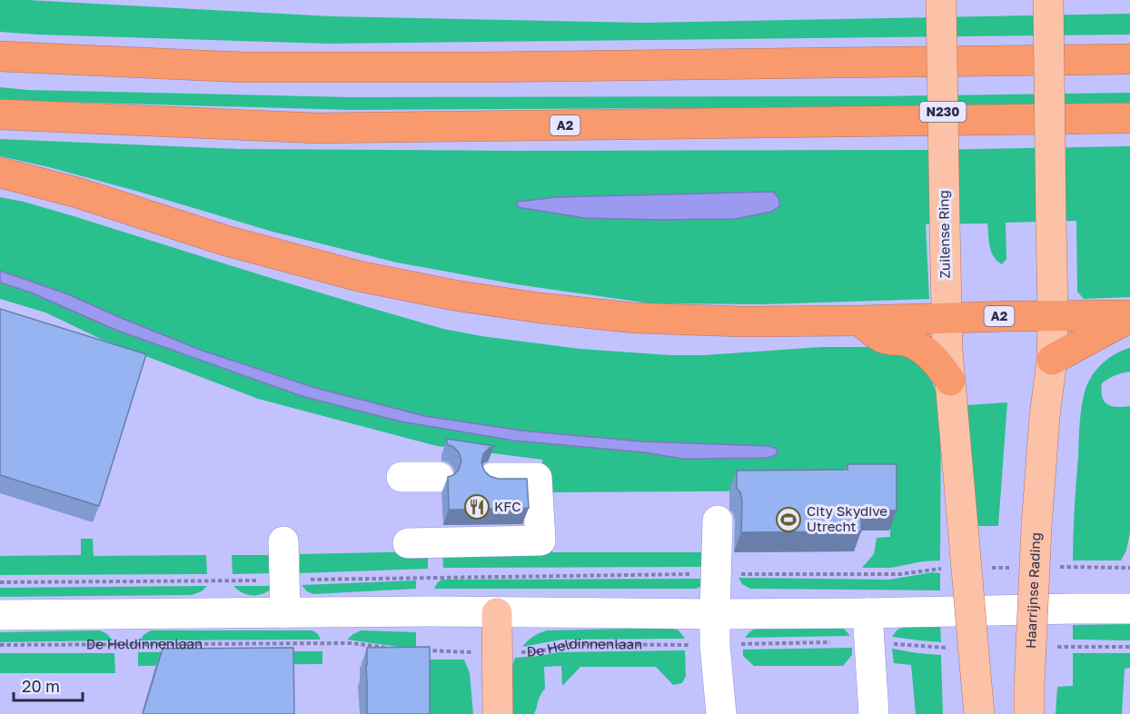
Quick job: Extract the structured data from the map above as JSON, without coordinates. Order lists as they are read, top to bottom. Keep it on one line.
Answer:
{"streets":{"highway":["A2"],"main road":["N230","Zuilense Ring","Haarrijnse Rading"],"path":["De Heldinnenlaan"]},"crossings":[["A2","Zuilense Ring"]],"places":{"restaurant":["KFC"],"sports":["City Skydive Utrecht"]},"scale_bar":"20 m"}
